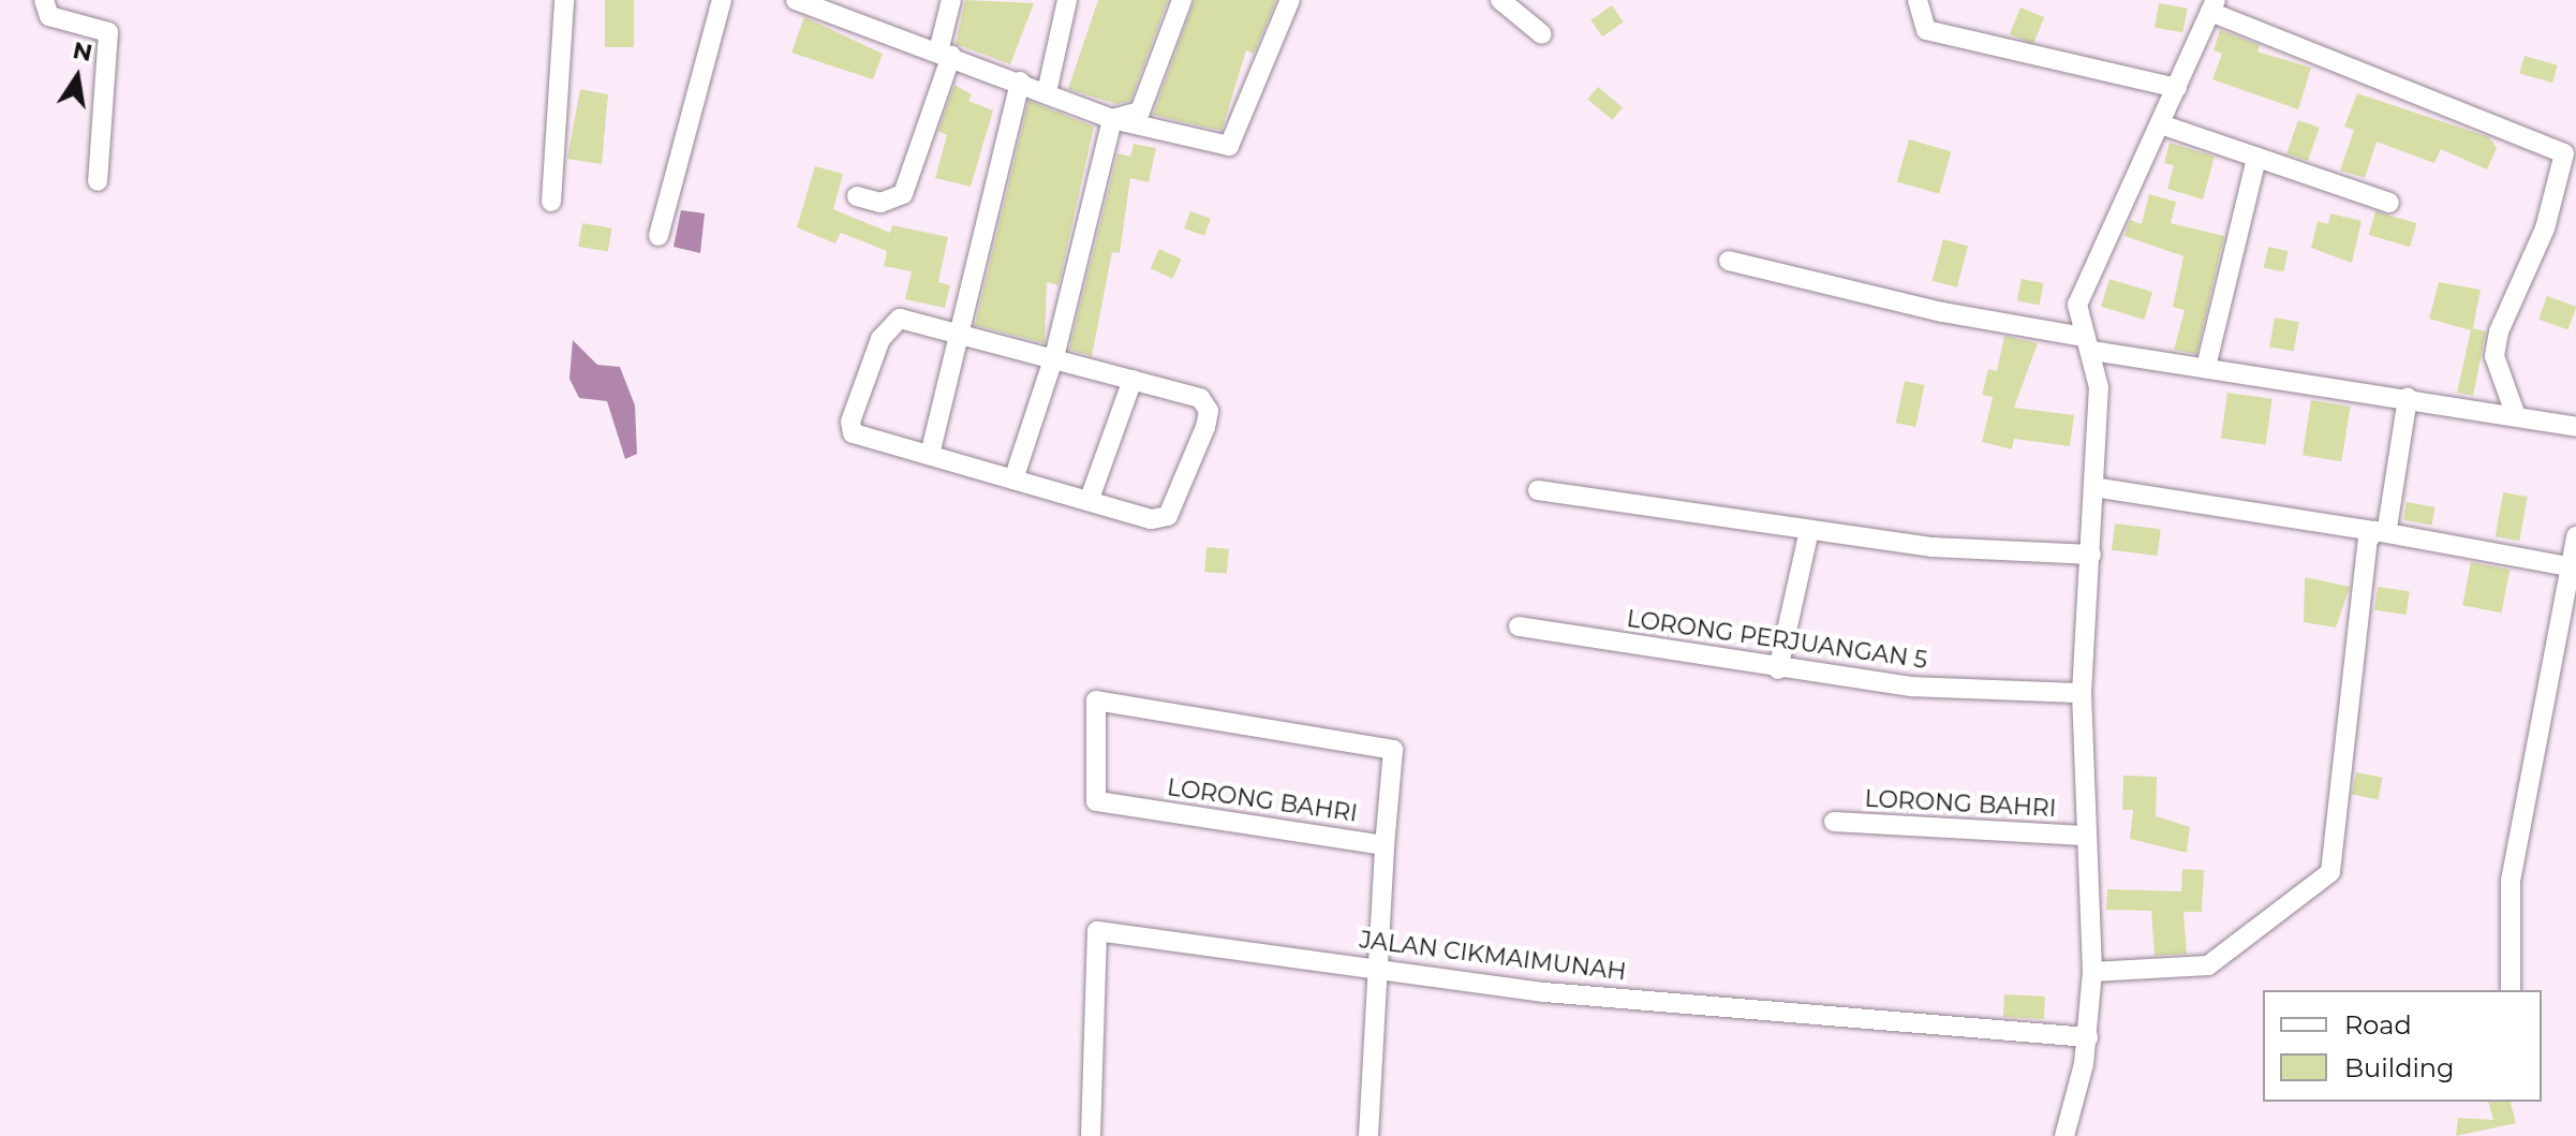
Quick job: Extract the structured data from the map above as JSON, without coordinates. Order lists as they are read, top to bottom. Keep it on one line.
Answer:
{"streets":{"street":["LORONG PERJUANGAN 5","LORONG BAHRI","JALAN CIKMAIMUNAH"]},"legend":["Road","Building"],"north":"top"}
